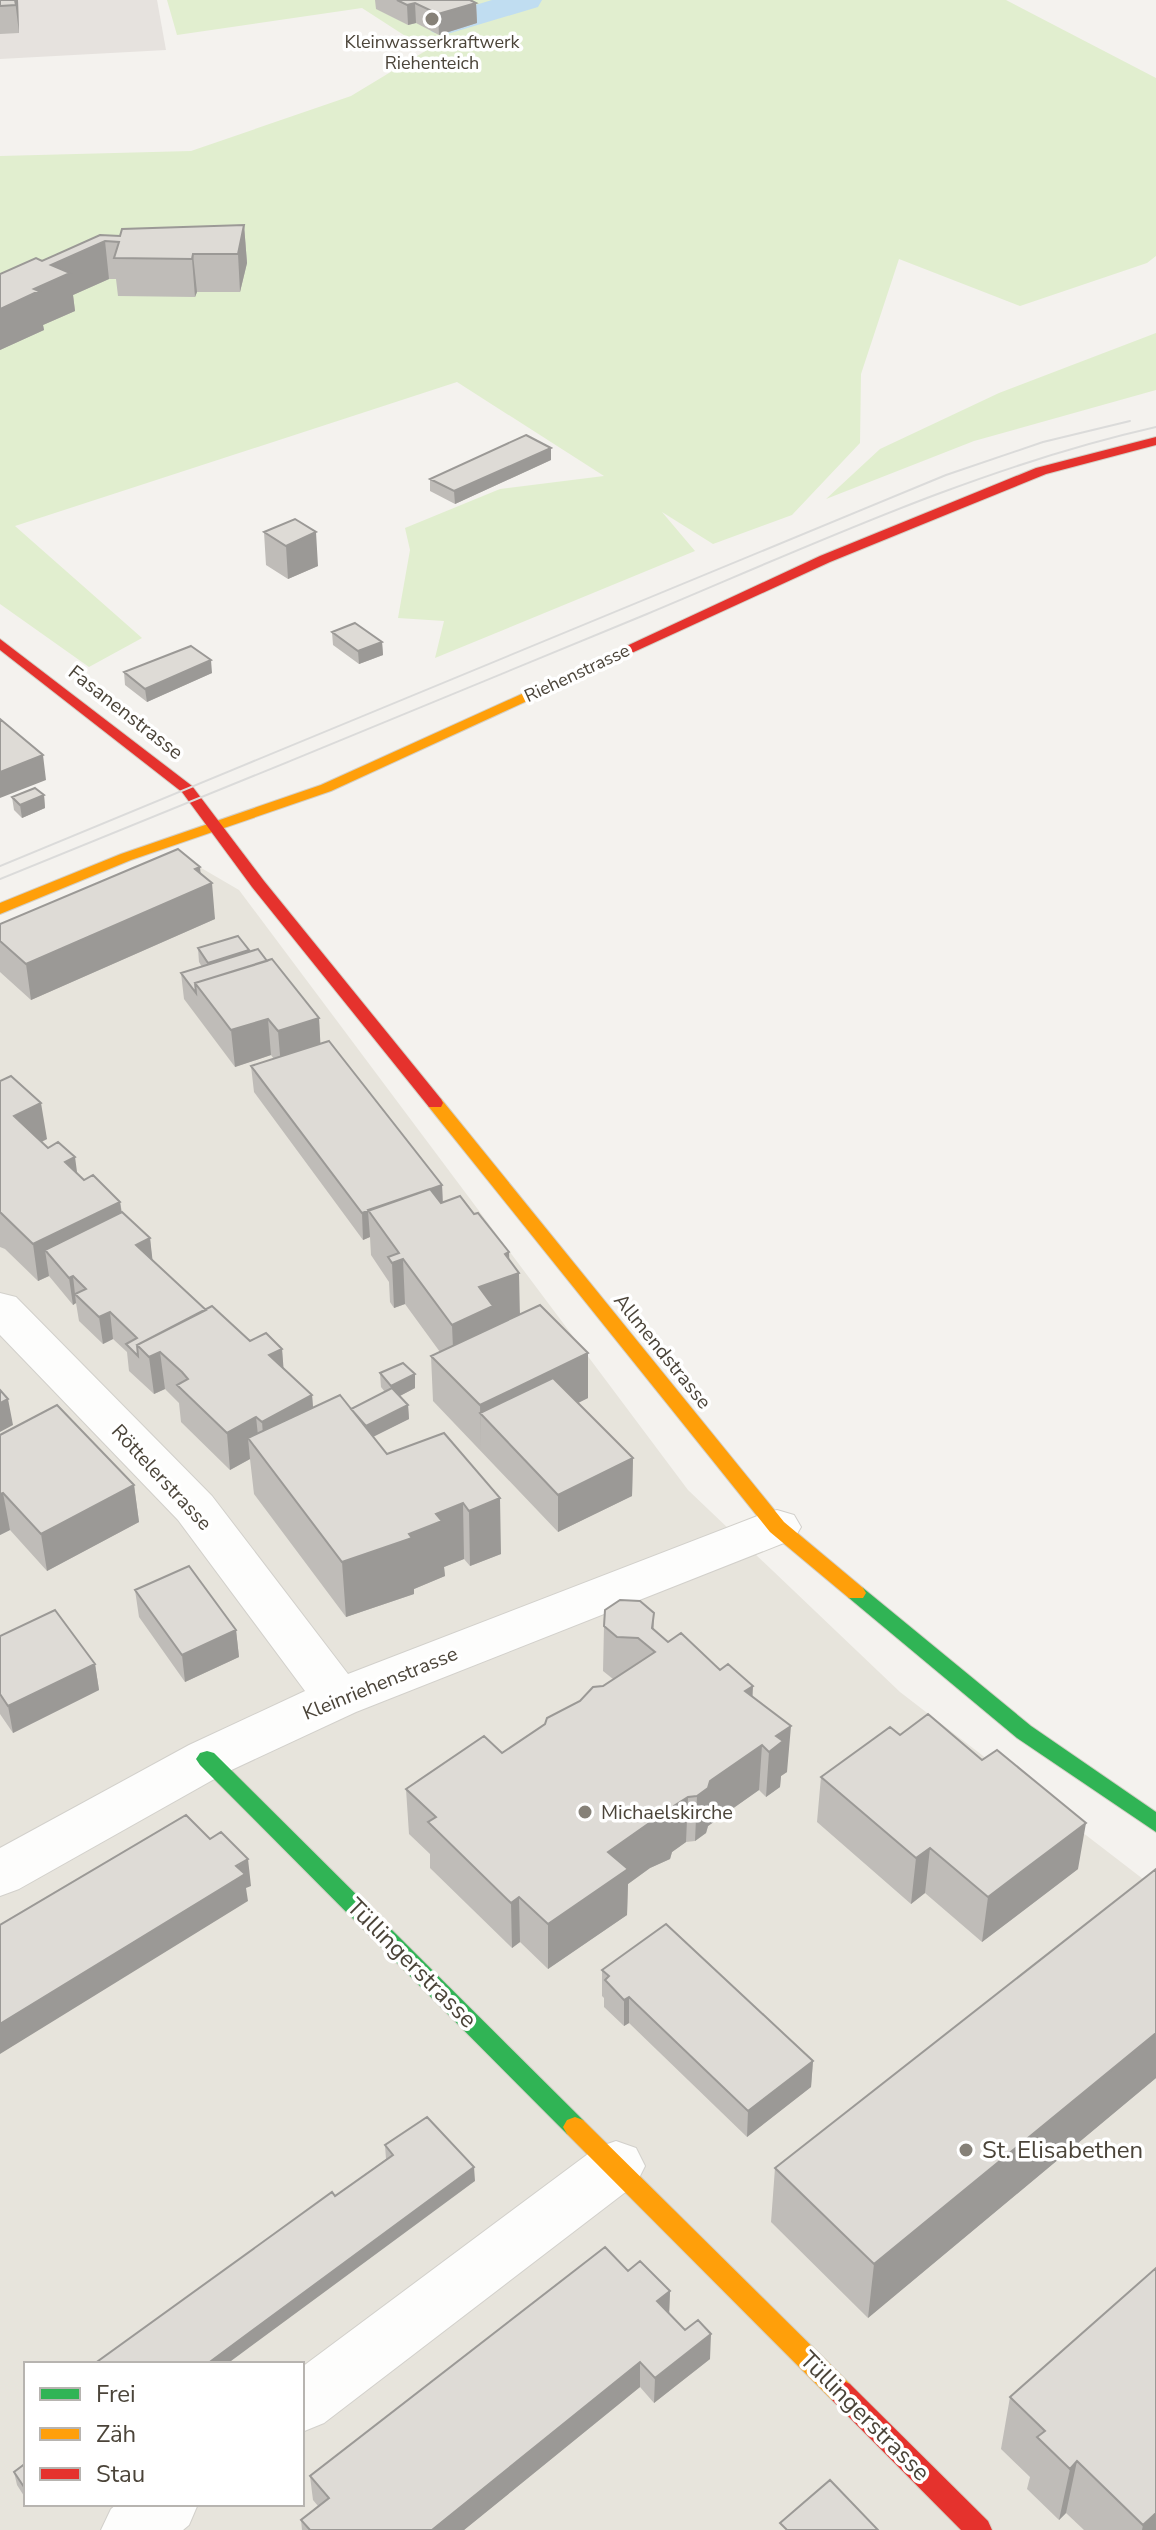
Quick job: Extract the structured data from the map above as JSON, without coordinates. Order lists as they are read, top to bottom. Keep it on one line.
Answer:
{"streets":{"street":["Riehenstrasse","Fasanenstrasse","Allmendstrasse","Röttelerstrasse","Kleinriehenstrasse","Tüllingerstrasse"]},"crossings":[["Riehenstrasse","Fasanenstrasse"],["Riehenstrasse","Allmendstrasse"],["Fasanenstrasse","Allmendstrasse"],["Allmendstrasse","Kleinriehenstrasse"],["Röttelerstrasse","Kleinriehenstrasse"],["Kleinriehenstrasse","Tüllingerstrasse"]],"places":["Kleinwasserkraftwerk Riehenteich","Michaelskirche","St. Elisabethen"],"legend":["Frei","Zäh","Stau"]}
